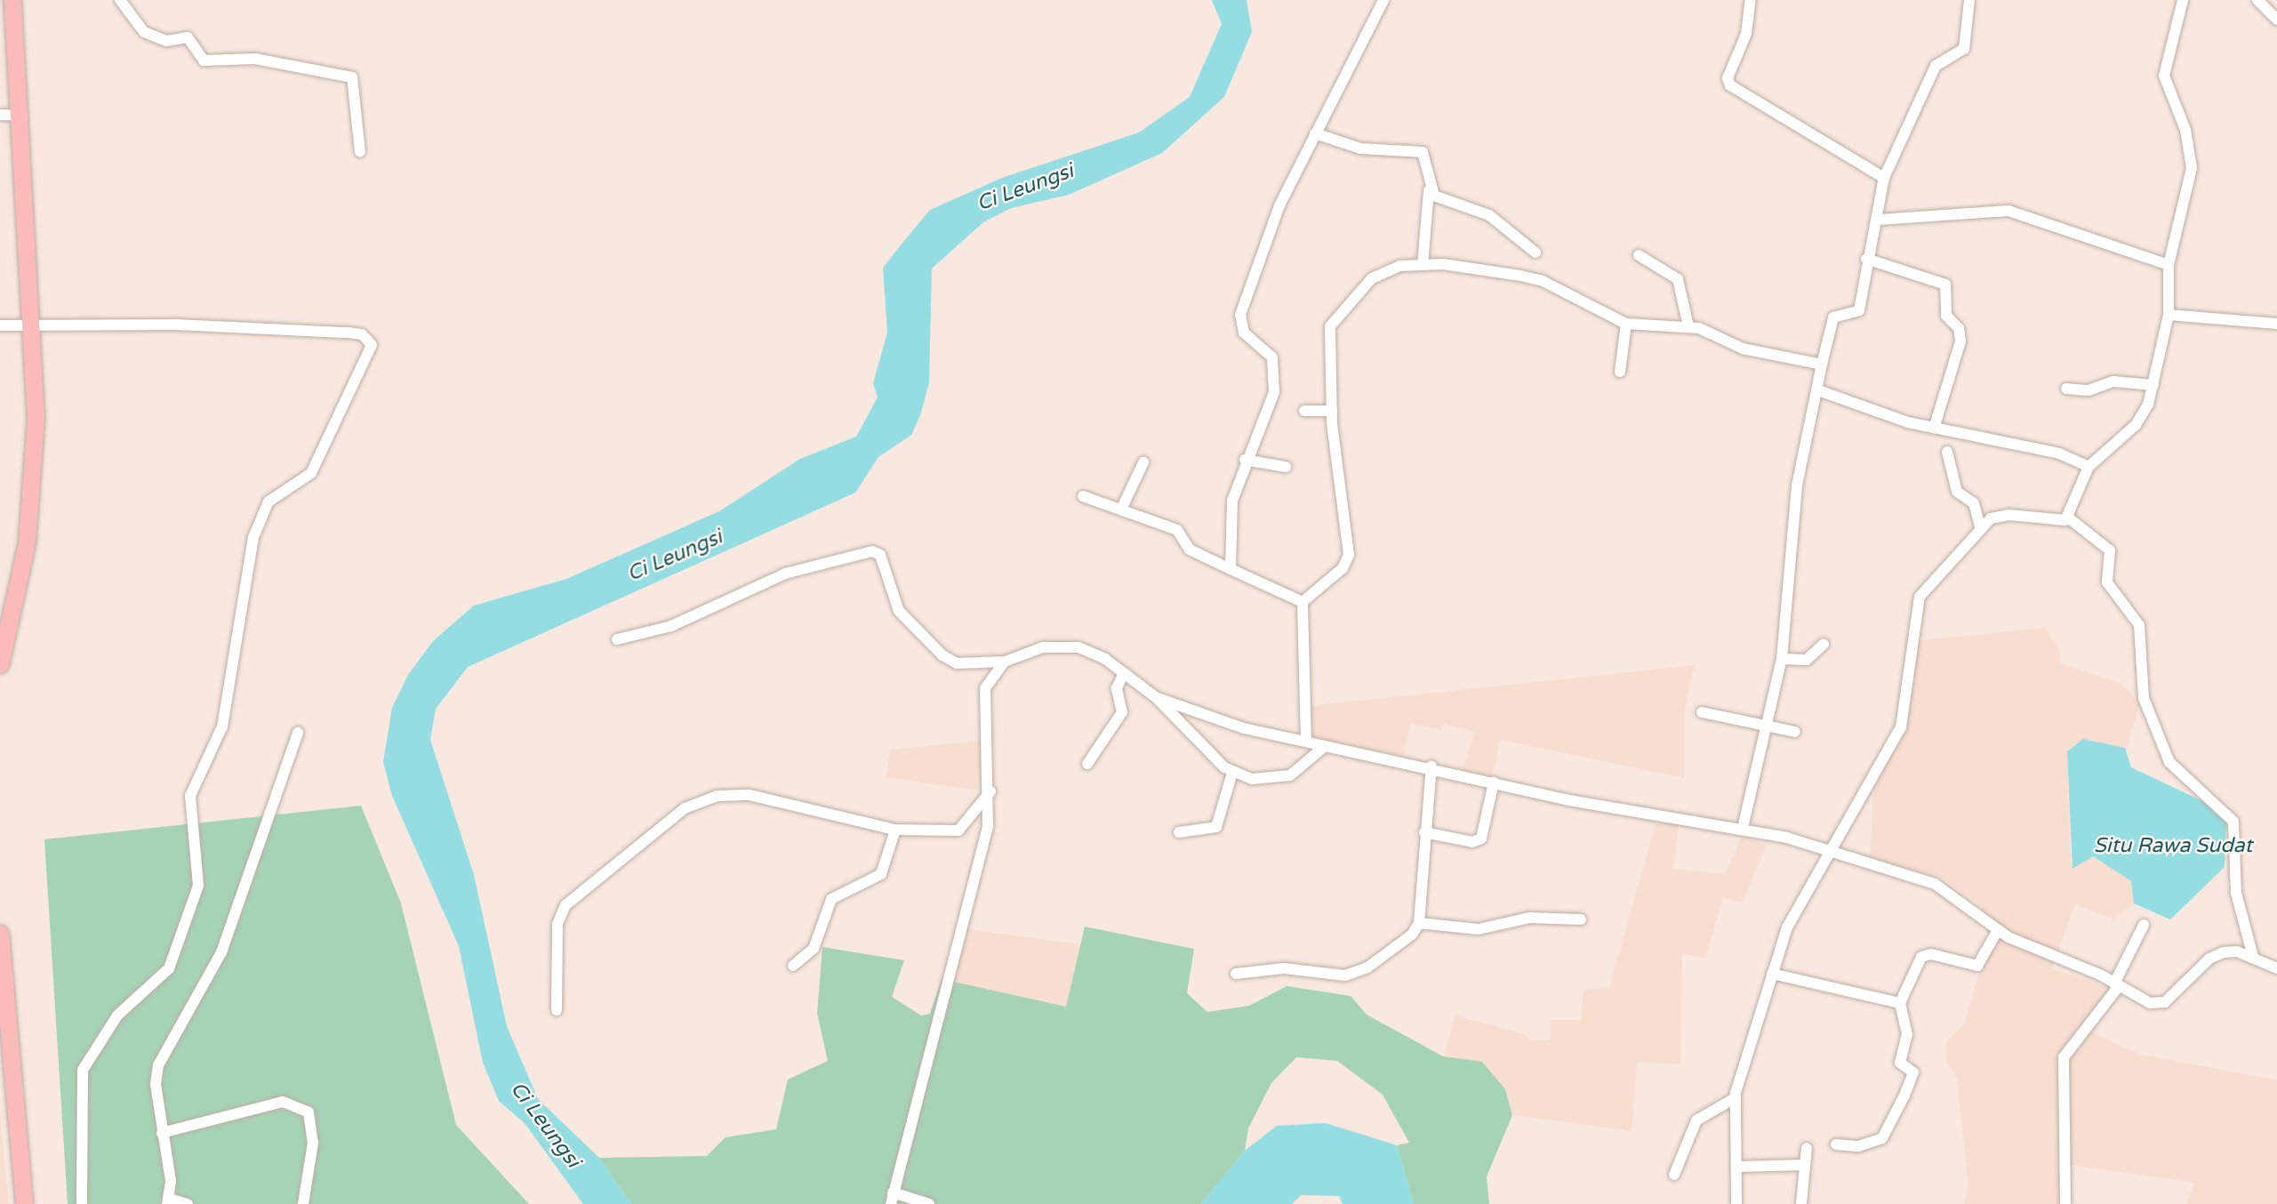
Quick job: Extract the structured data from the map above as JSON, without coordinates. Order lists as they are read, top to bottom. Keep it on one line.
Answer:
{"water":["Ci Leungsi","Situ Rawa Sudat"]}
